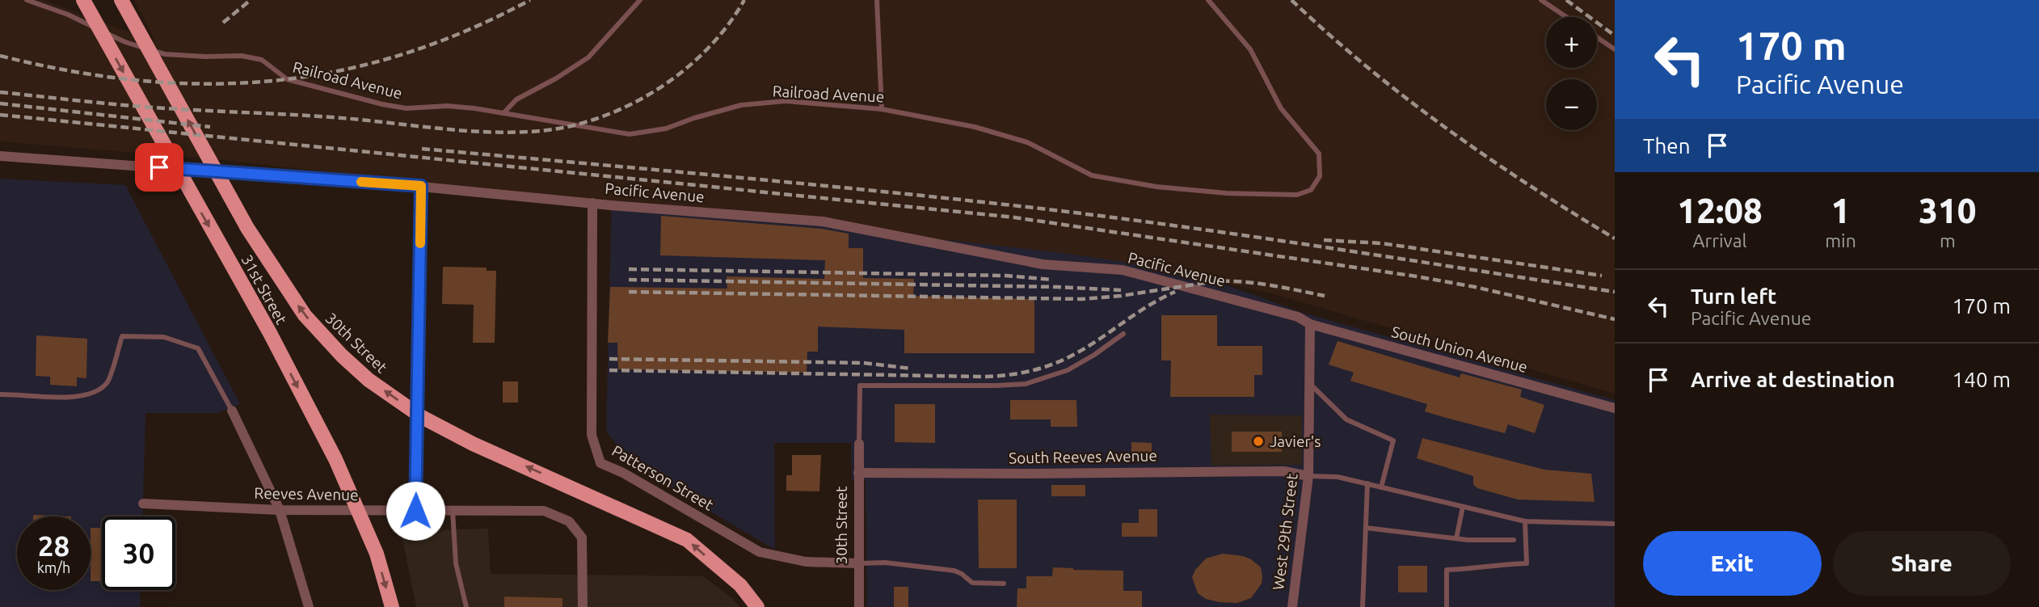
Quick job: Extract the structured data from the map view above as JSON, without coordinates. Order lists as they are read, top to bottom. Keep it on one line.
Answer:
{"streets":{"main road":["31st Street","30th Street"],"street":["Pacific Avenue","South Union Avenue","South Reeves Avenue","Patterson Street","Reeves Avenue","West 29th Street"],"lane":["Railroad Avenue"]},"crossings":[["Pacific Avenue","South Union Avenue"],["Pacific Avenue","Patterson Street"],["30th Street","South Reeves Avenue"],["30th Street","Patterson Street"],["South Union Avenue","West 29th Street"],["South Reeves Avenue","West 29th Street"]],"one_way":["31st Street","30th Street"],"places":["Javier's"],"page":{"turn":["170 m","Pacific Avenue"],"map_buttons":["+","−"],"then":"Then","eta":["12:08","Arrival","1","min","310","m"],"list":[{"name":"Turn left","note":"Pacific Avenue","value":"170 m"},{"name":"Arrive at destination","value":"140 m"}],"speed":"28 km/h","limit":"30","buttons":["Exit","Share"]}}
